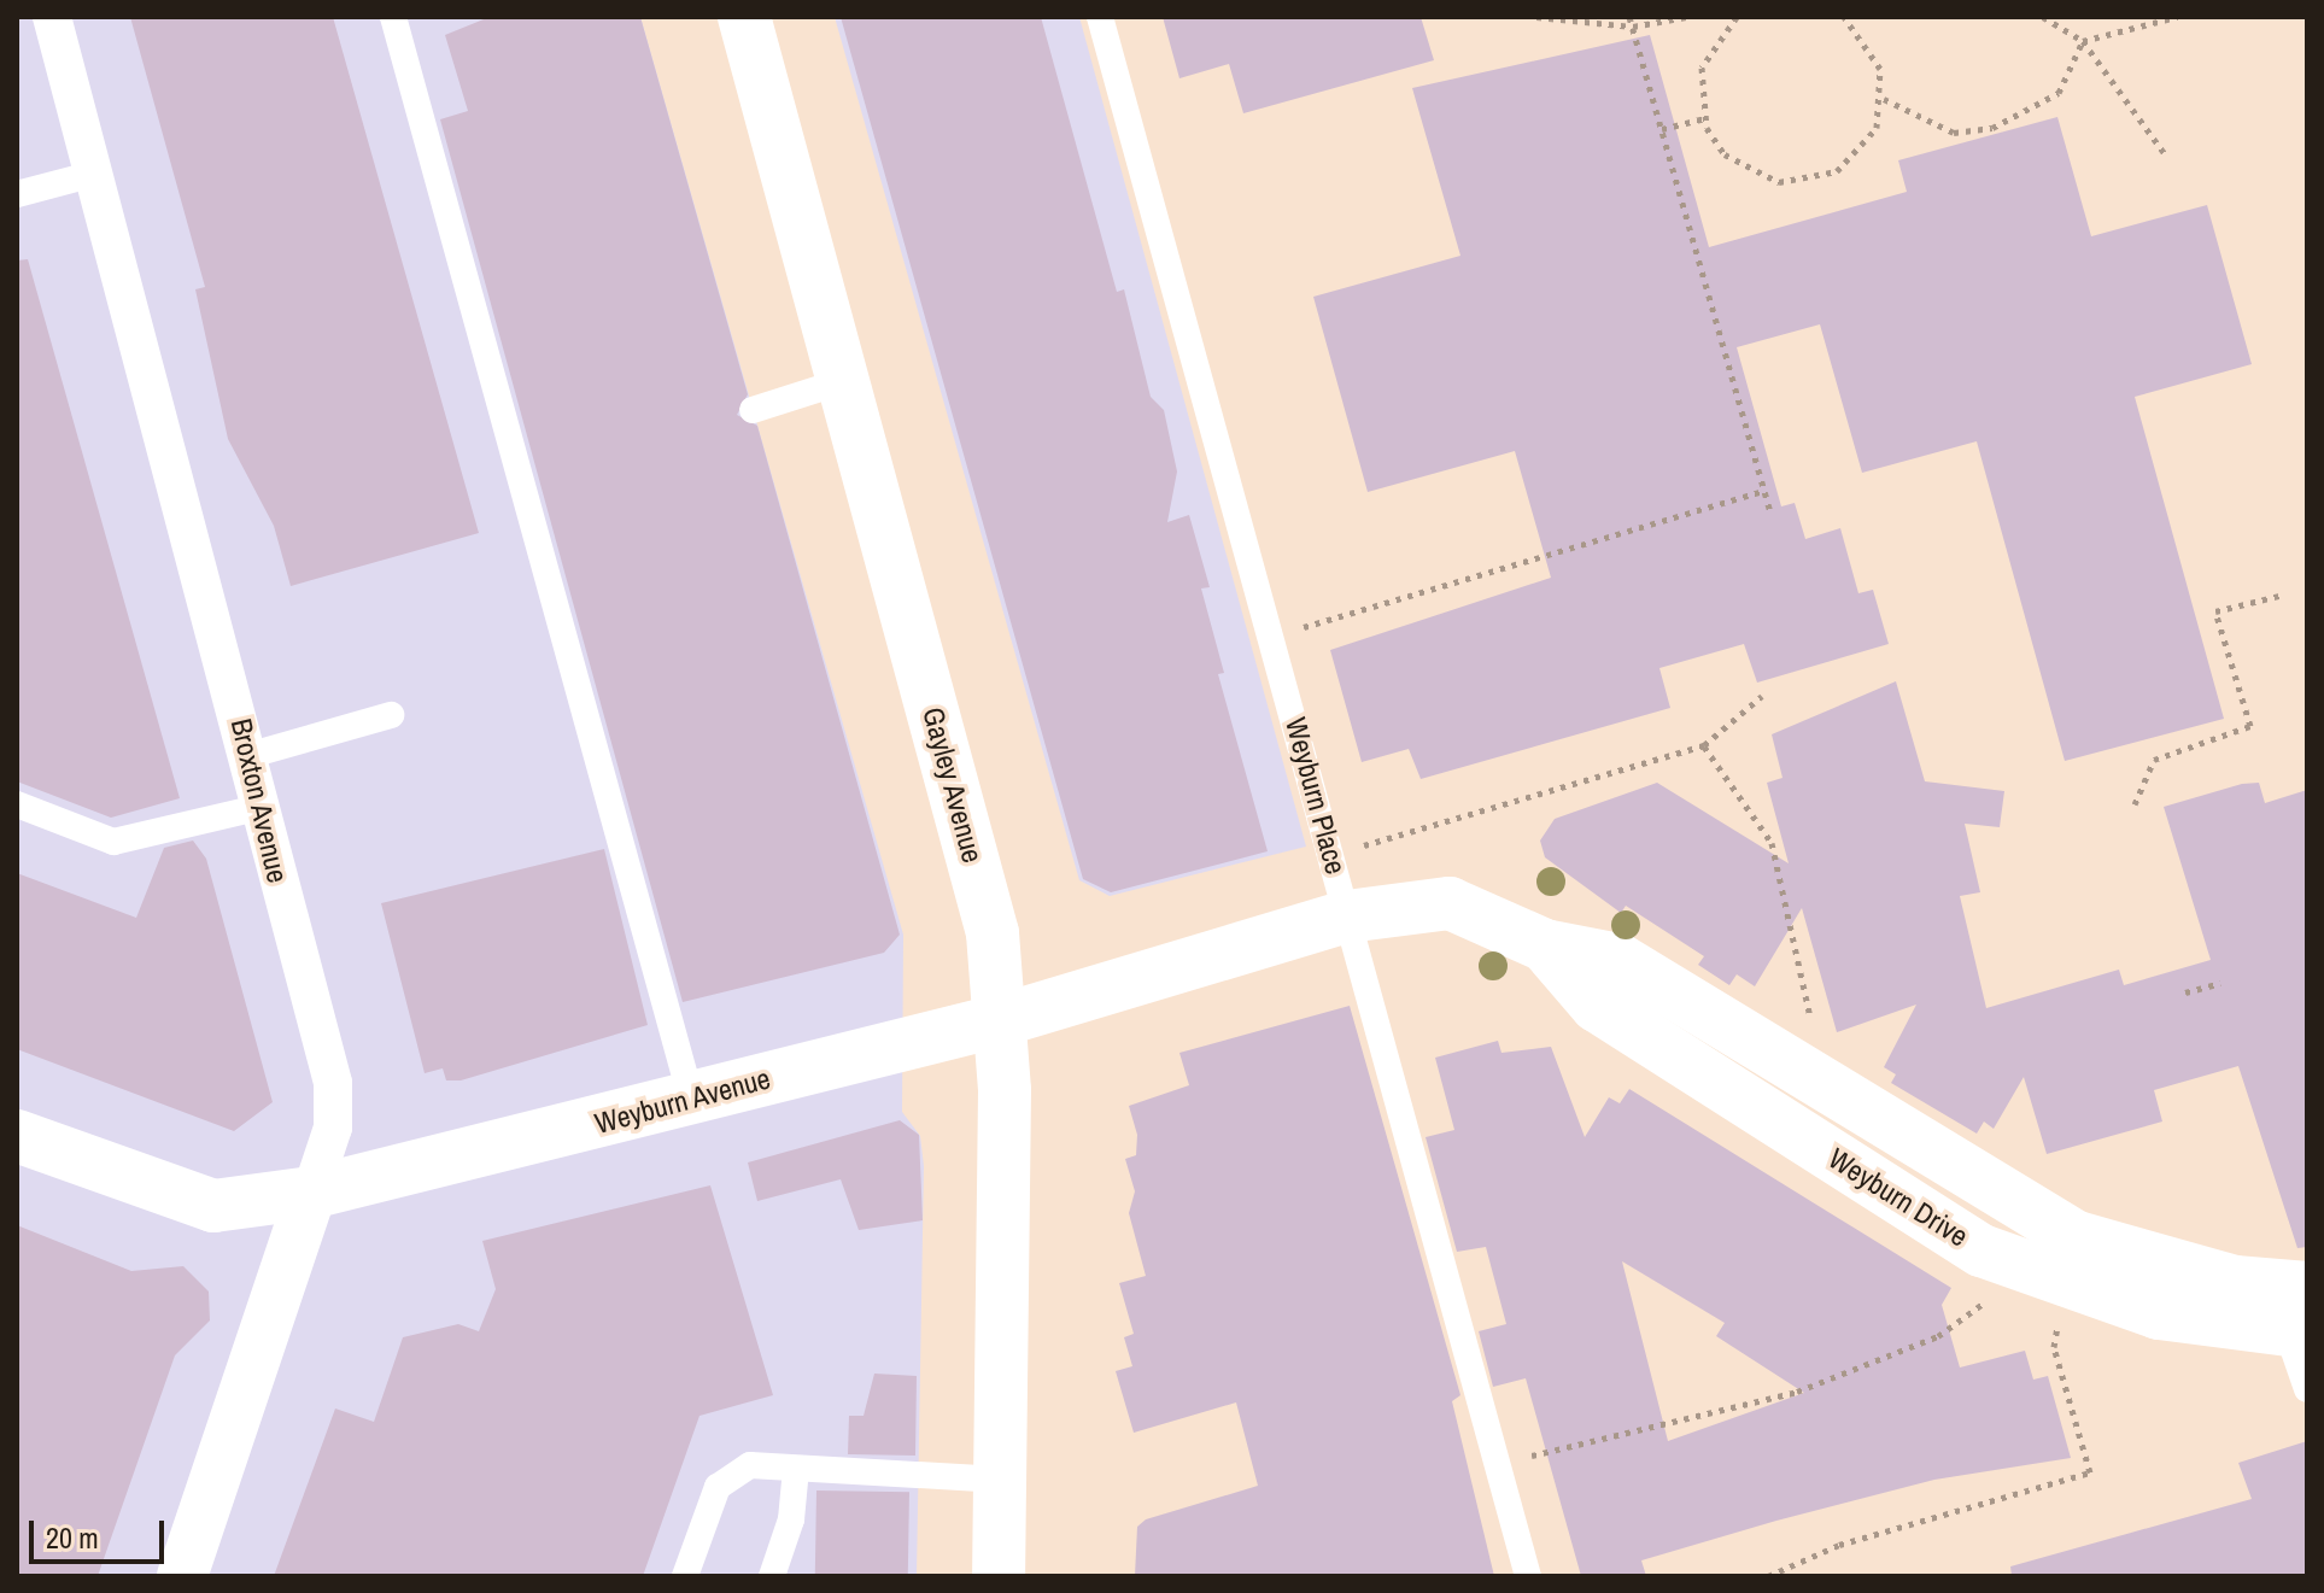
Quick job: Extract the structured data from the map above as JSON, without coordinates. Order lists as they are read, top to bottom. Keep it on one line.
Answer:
{"streets":{"street":["Gayley Avenue","Broxton Avenue","Weyburn Avenue","Weyburn Drive"],"lane":["Weyburn Place"]},"crossings":[["Gayley Avenue","Weyburn Avenue"],["Weyburn Place","Weyburn Avenue"],["Weyburn Place","Weyburn Drive"],["Broxton Avenue","Weyburn Avenue"],["Weyburn Avenue","Weyburn Drive"]],"scale_bar":"20 m"}
